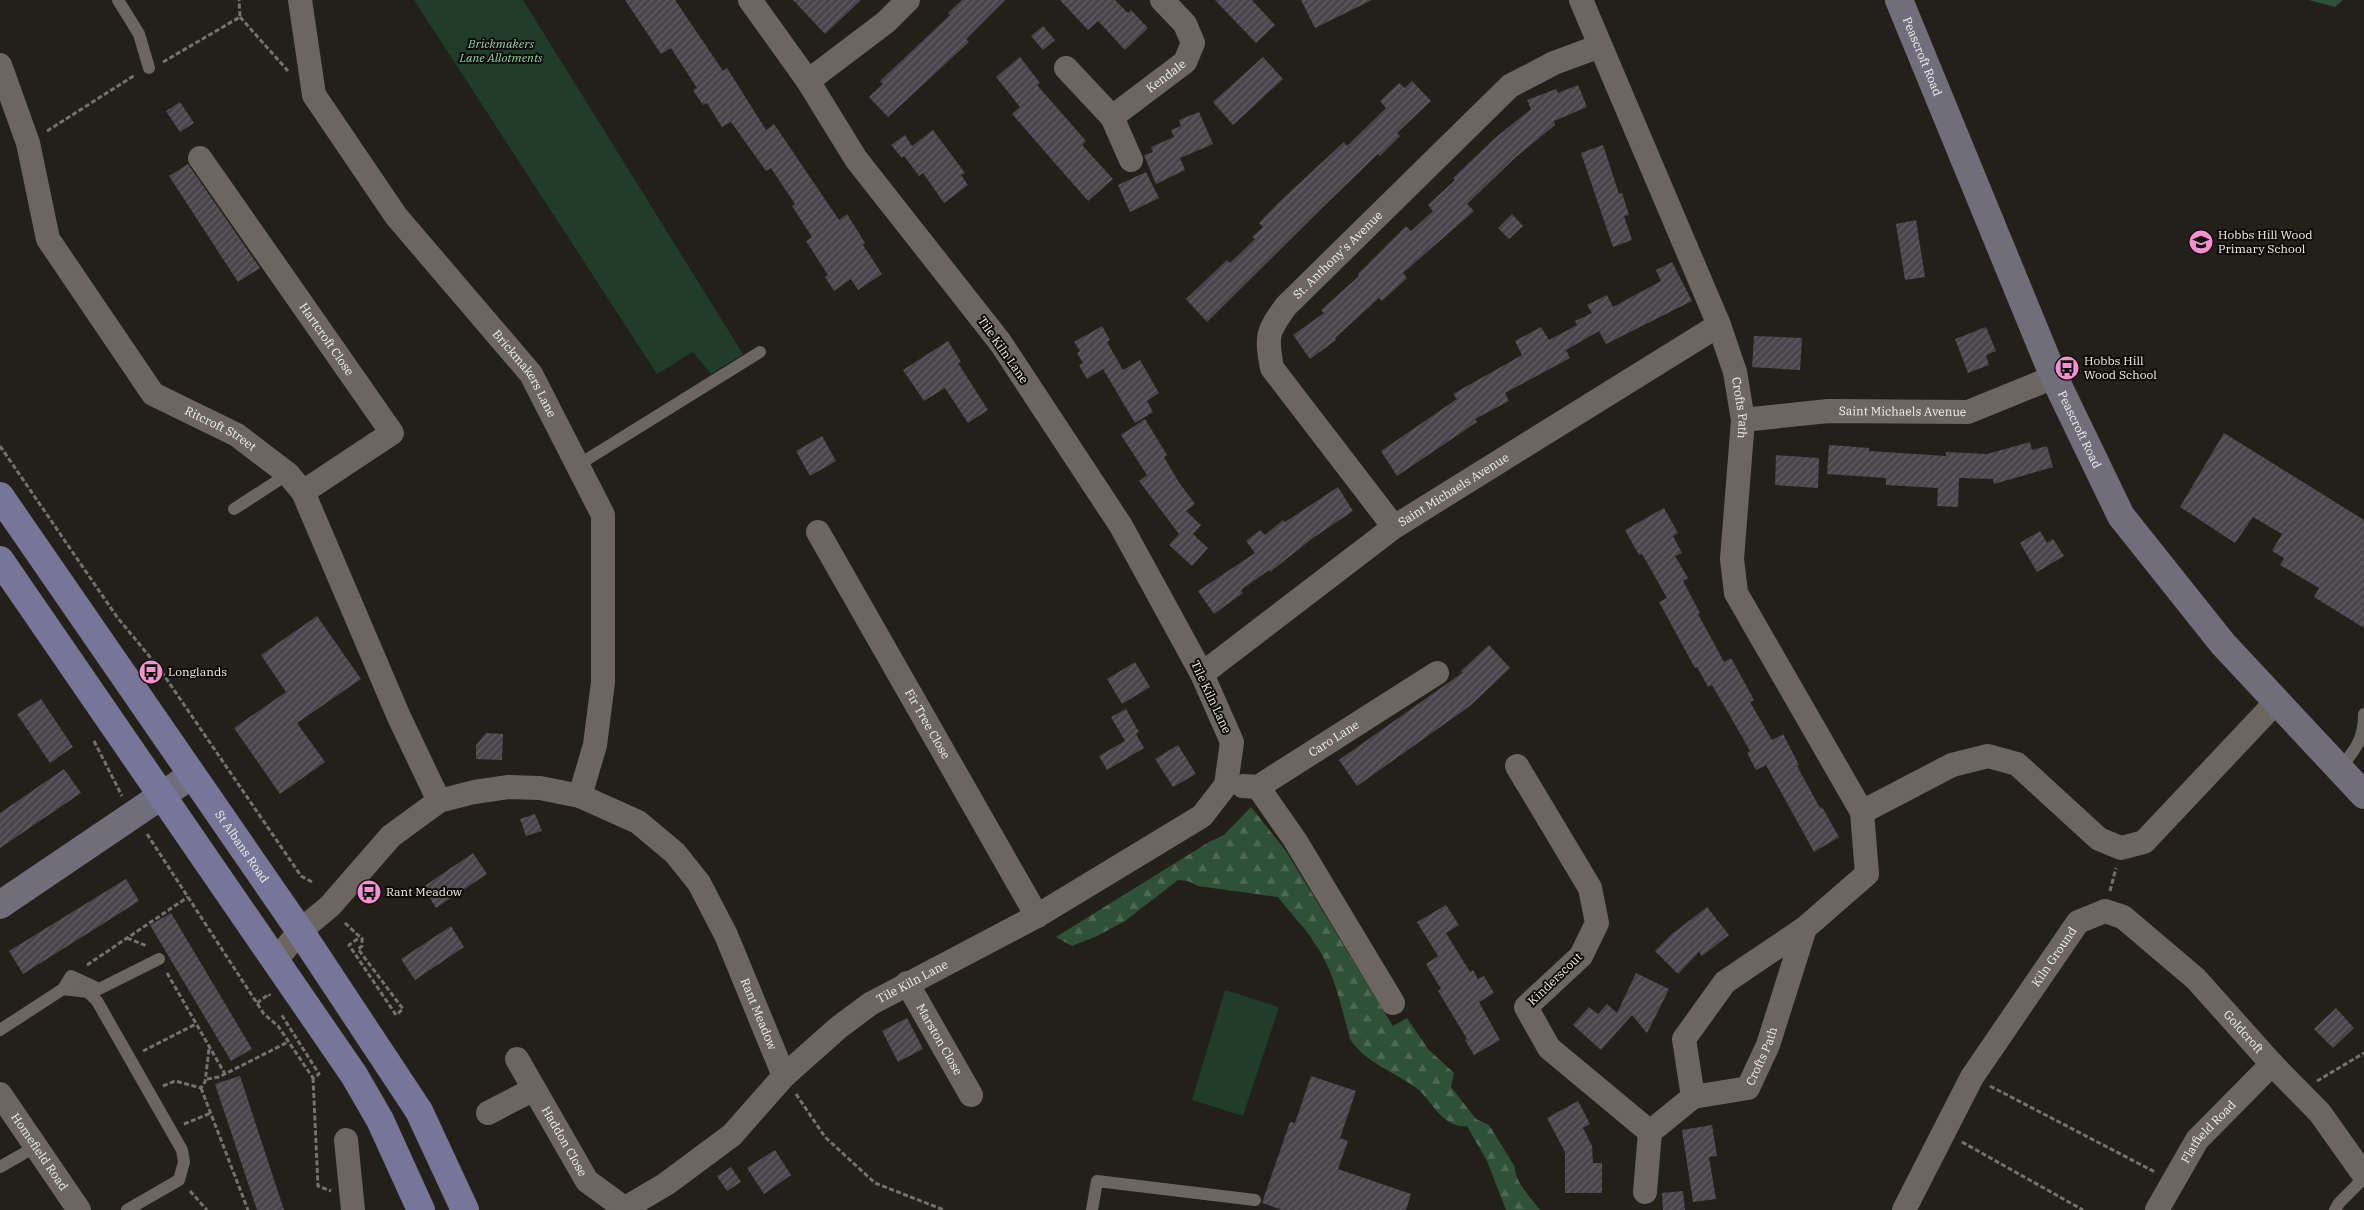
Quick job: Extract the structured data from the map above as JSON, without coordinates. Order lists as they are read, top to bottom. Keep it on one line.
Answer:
{"streets":{"main road":["St Albans Road"],"street":["Peascroft Road","Kendale","St. Anthony's Avenue","Hartcroft Close","Tile Kiln Lane","Brickmakers Lane","Crofts Path","Saint Michaels Avenue","Ritcroft Street","Fir Tree Close","Caro Lane","Kiln Ground","Kinderscout","Rant Meadow","Goldcroft","Marston Close","Flatfield Road","Haddon Close","Homefield Road"]},"crossings":[["Peascroft Road","Saint Michaels Avenue"],["St. Anthony's Avenue","Crofts Path"],["St. Anthony's Avenue","Saint Michaels Avenue"],["Hartcroft Close","Ritcroft Street"],["Tile Kiln Lane","Saint Michaels Avenue"],["Tile Kiln Lane","Fir Tree Close"],["Tile Kiln Lane","Rant Meadow"],["Tile Kiln Lane","Marston Close"],["Tile Kiln Lane","Haddon Close"],["Brickmakers Lane","Rant Meadow"],["Crofts Path","Saint Michaels Avenue"],["Ritcroft Street","Rant Meadow"],["St Albans Road","Rant Meadow"],["Kiln Ground","Goldcroft"],["Goldcroft","Flatfield Road"]],"parks":["Brickmakers Lane Allotments"],"places":{"school or university":["Hobbs Hill Wood Primary School"],"bus stop":["Hobbs Hill Wood School","Longlands","Rant Meadow"]}}
